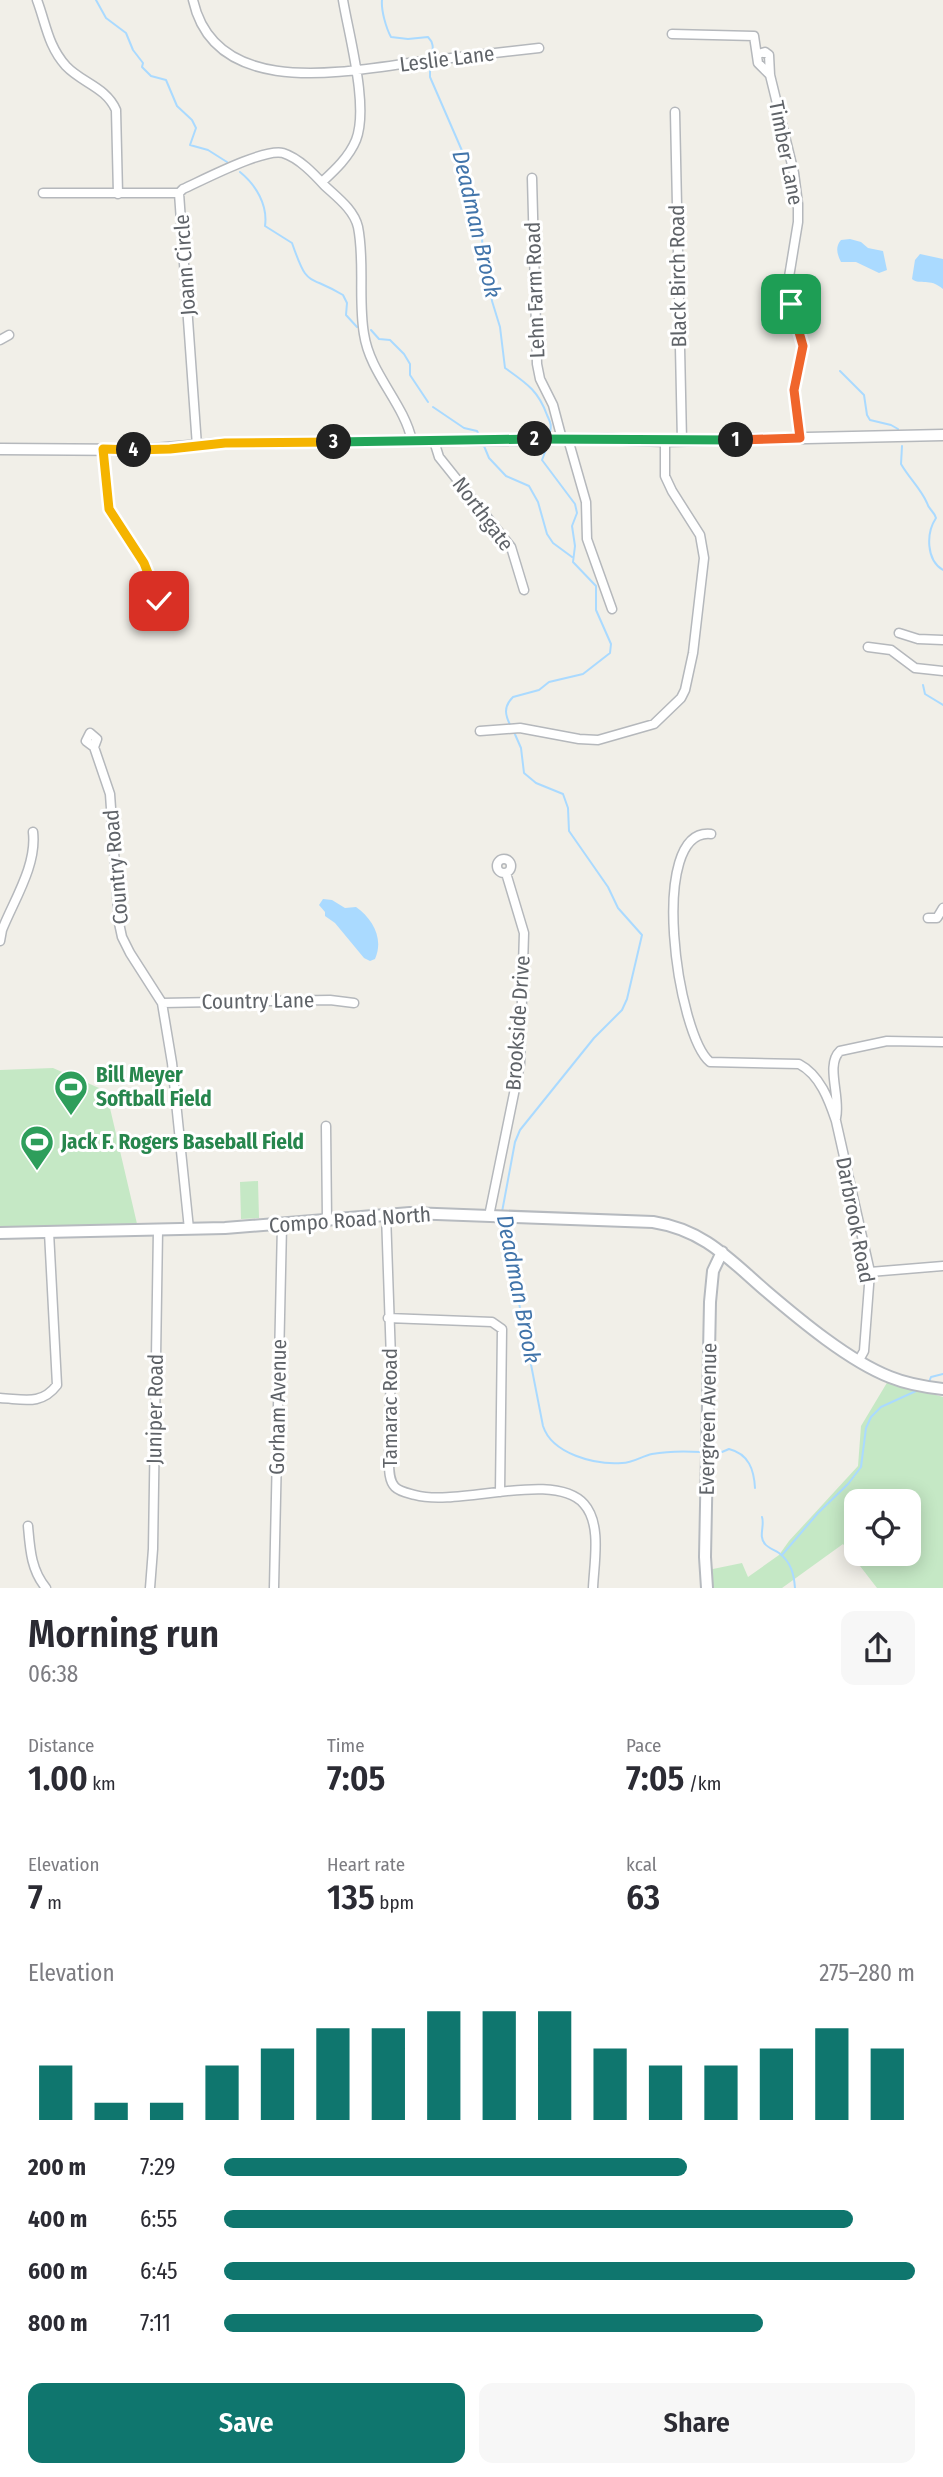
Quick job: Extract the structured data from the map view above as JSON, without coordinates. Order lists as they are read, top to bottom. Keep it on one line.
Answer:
{"streets":{"main road":["Compo Road North","Evergreen Avenue"],"street":["Leslie Lane","Timber Lane","Joann Circle","Black Birch Road","Lehn Farm Road","Northgate","Country Road","Country Lane","Brookside Drive","Darbrook Road","Gorham Avenue","Tamarac Road","Juniper Road"]},"crossings":[["Country Road","Country Lane"],["Country Road","Compo Road North"],["Brookside Drive","Compo Road North"],["Compo Road North","Darbrook Road"],["Compo Road North","Gorham Avenue"],["Compo Road North","Tamarac Road"],["Compo Road North","Juniper Road"],["Compo Road North","Evergreen Avenue"]],"water":["Deadman Brook"],"places":{"sports":["Bill Meyer Softball Field","Jack F. Rogers Baseball Field"]},"page":{"pins":["2","1","3","4"],"heading":["Morning run","06:38"],"stats":[["Distance","1.00 km"],["Time","7:05"],["Pace","7:05 /km"],["Elevation","7 m"],["Heart rate","135 bpm"],["kcal","63"]],"chart":["Elevation","275–280 m"],"list":[{"name":"200 m","note":"7:29"},{"name":"400 m","note":"6:55"},{"name":"600 m","note":"6:45"},{"name":"800 m","note":"7:11"}],"buttons":["Save","Share"]}}
